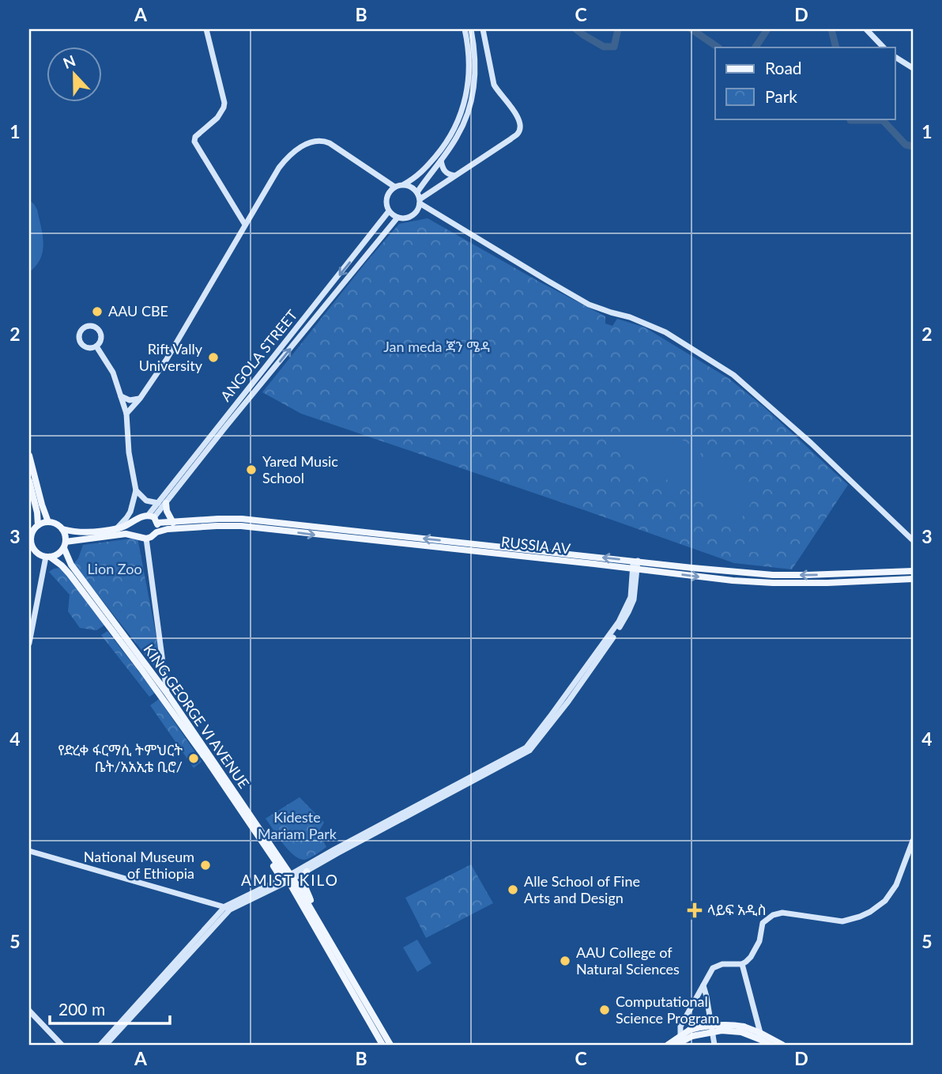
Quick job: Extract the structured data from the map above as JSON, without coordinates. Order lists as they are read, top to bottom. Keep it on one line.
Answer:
{"streets":{"main road":["ANGOLA STREET","RUSSIA AV","KING GEORGE VI AVENUE"]},"crossings":[["ANGOLA STREET","RUSSIA AV"]],"districts":["AMIST KILO"],"parks":["Jan meda ጃን ሜዳ","Lion Zoo","Kideste Mariam Park"],"places":{"other":["AAU CBE","Rift Vally University","Yared Music School","የድረቀ ፋርማሲ ትምህርት ቤት/አአኢቴ ቢሮ/","National Museum of Ethiopia","Alle School of Fine Arts and Design","AAU College of Natural Sciences","Computational Science Program"],"health":["ላይፍ አዲስ"]},"legend":["Road","Park"],"scale_bar":"200 m","north":"top","grid":{"columns":["A","B","C","D"],"rows":["1","2","3","4","5"]}}
